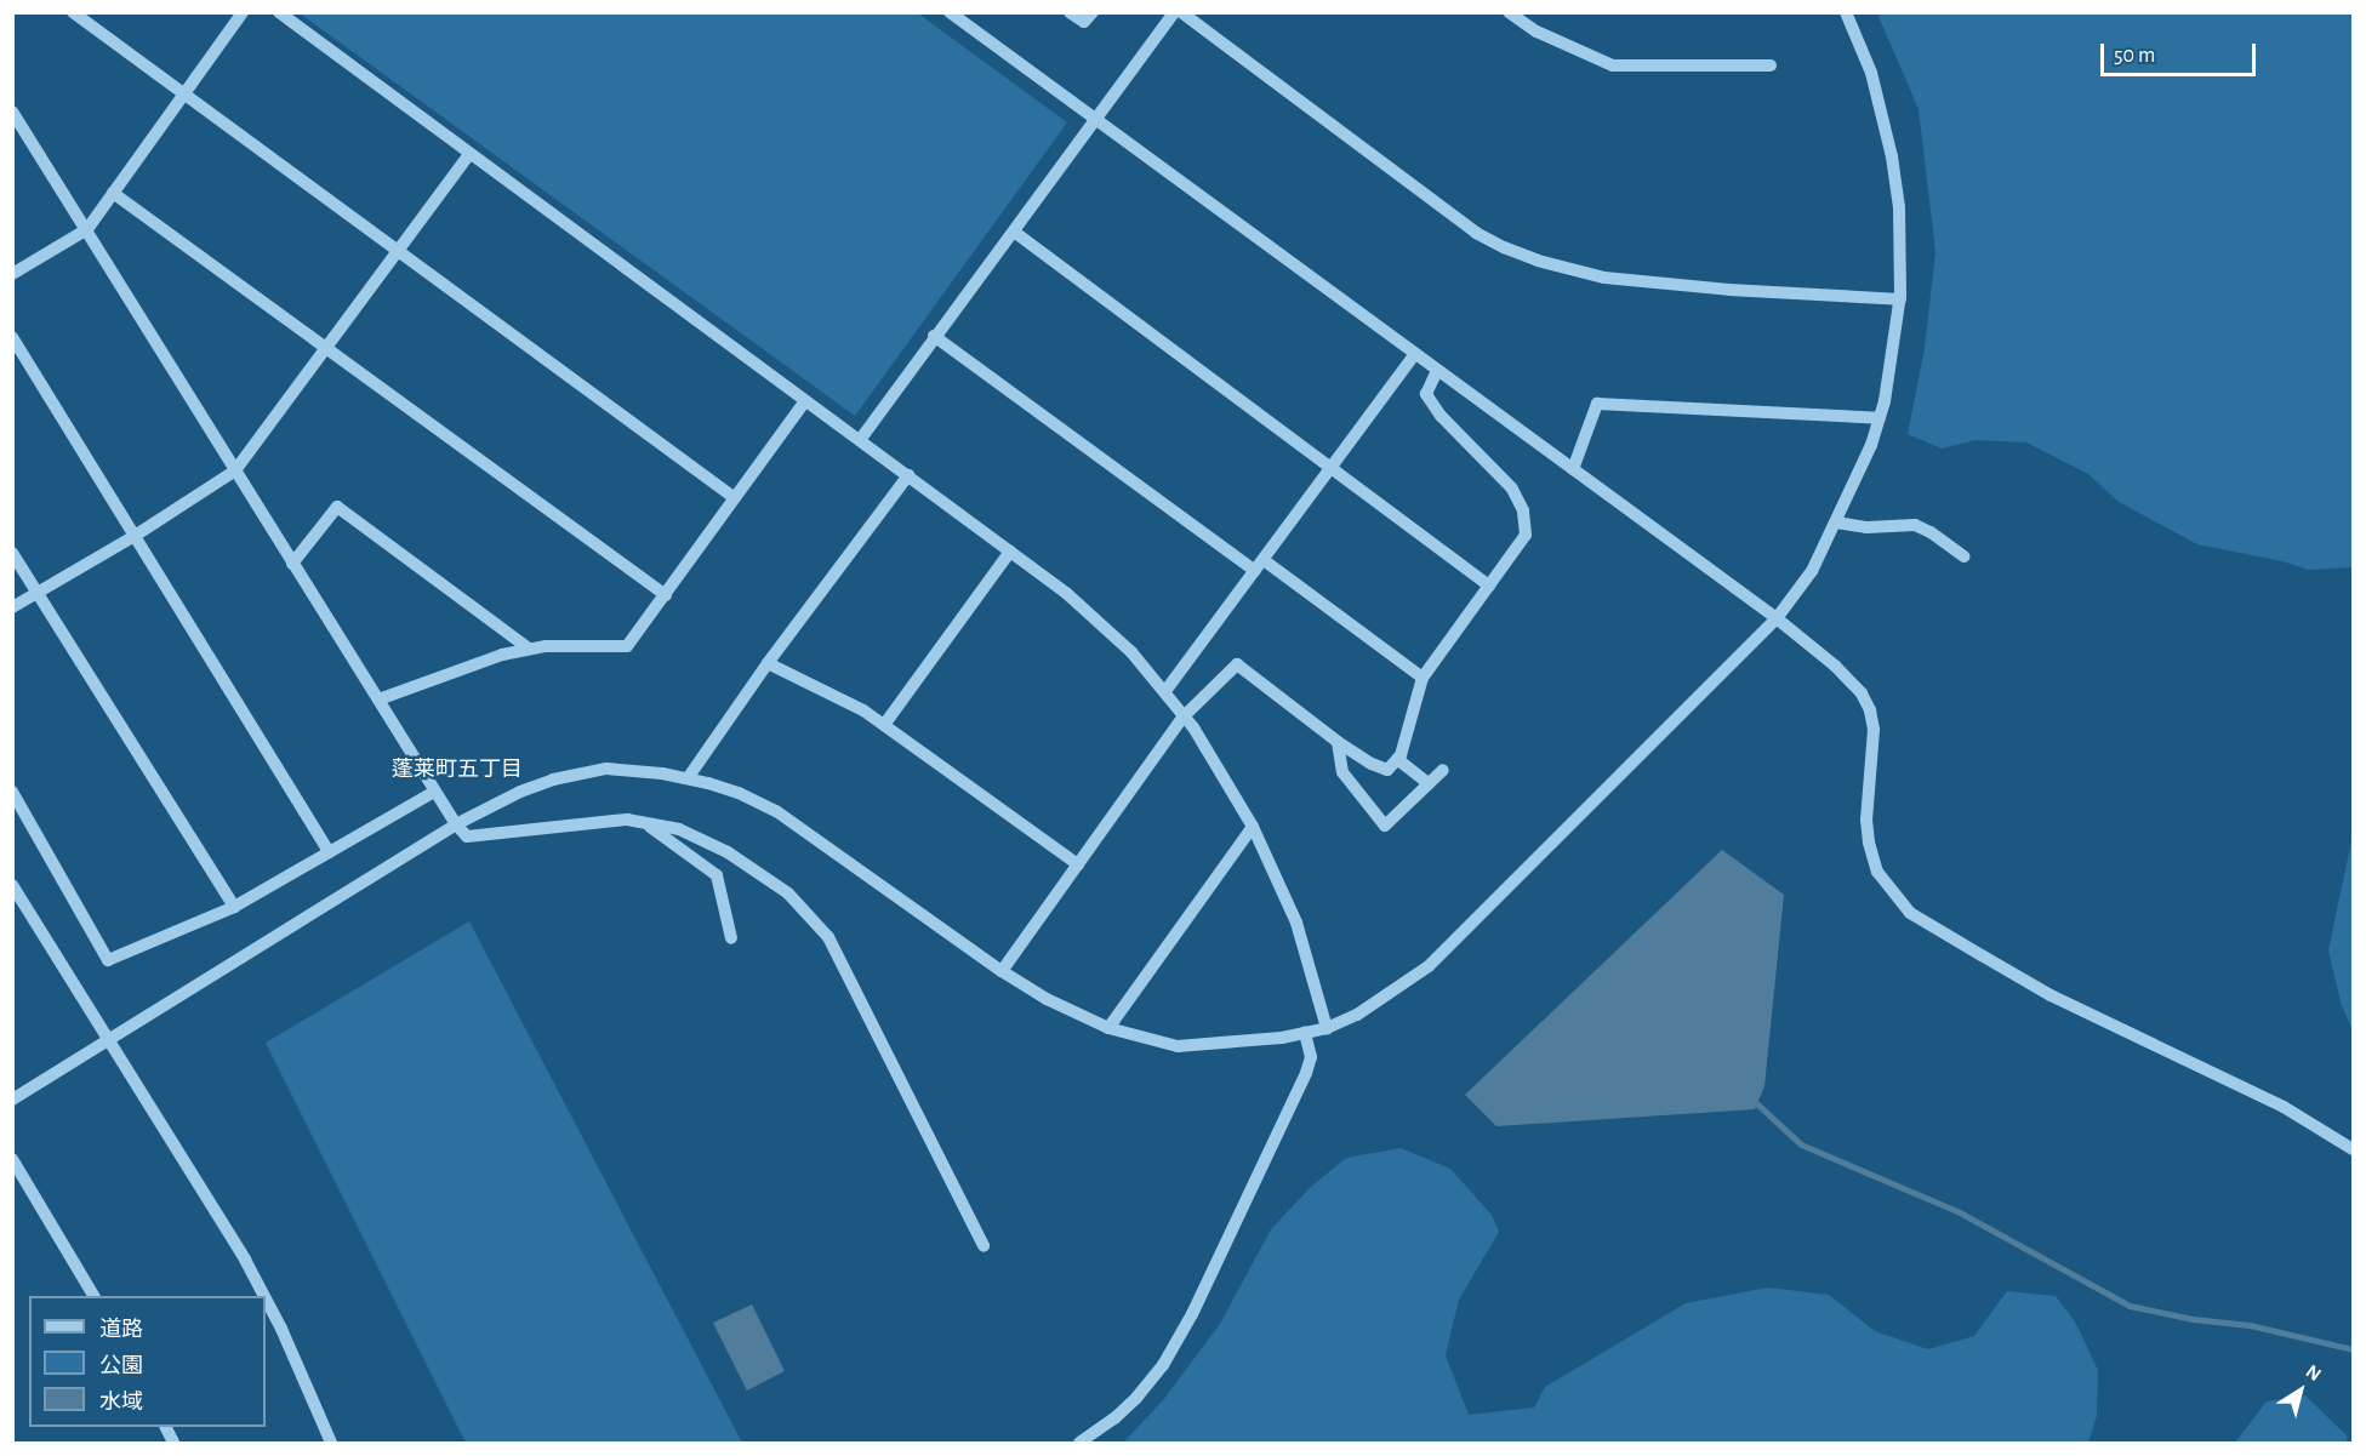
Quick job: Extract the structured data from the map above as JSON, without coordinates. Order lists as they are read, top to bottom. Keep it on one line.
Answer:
{"districts":["蓬莱町五丁目"],"legend":["道路","公園","水域"],"scale_bar":"50 m","north":"top right"}
